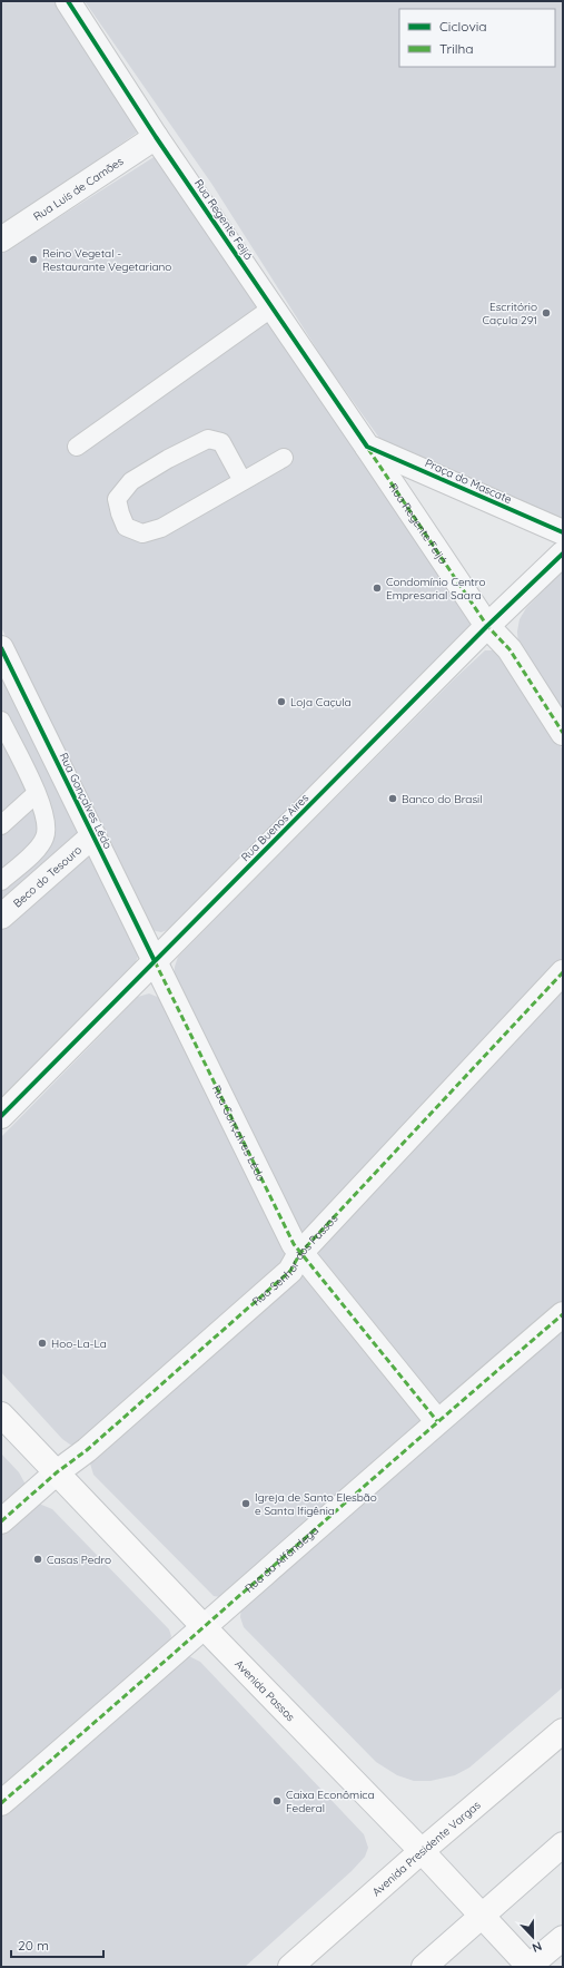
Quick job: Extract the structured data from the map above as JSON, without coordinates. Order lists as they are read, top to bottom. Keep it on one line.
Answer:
{"streets":{"main road":["Avenida Passos","Avenida Presidente Vargas"],"street":["Rua Luis de Camões","Rua Regente Feijó","Praça do Mascate","Rua Gonçalves Lédo","Rua Buenos Aires","Beco do Tesouro","Rua Senhor dos Passos","Rua da Alfândega"]},"crossings":[["Rua Luis de Camões","Rua Regente Feijó"],["Rua Regente Feijó","Praça do Mascate"],["Rua Regente Feijó","Rua Buenos Aires"],["Rua Gonçalves Lédo","Rua Buenos Aires"],["Rua Gonçalves Lédo","Beco do Tesouro"],["Rua Gonçalves Lédo","Rua Senhor dos Passos"],["Rua Gonçalves Lédo","Rua da Alfândega"],["Rua Senhor dos Passos","Avenida Passos"],["Rua da Alfândega","Avenida Passos"],["Avenida Passos","Avenida Presidente Vargas"]],"places":["Reino Vegetal - Restaurante Vegetariano","Escritório Caçula 291","Condomínio Centro Empresarial Saara","Loja Caçula","Banco do Brasil","Hoo-La-La","Igreja de Santo Elesbão e Santa Ifigênia","Casas Pedro","Caixa Econômica Federal"],"legend":["Ciclovia","Trilha"],"scale_bar":"20 m","north":"bottom"}
